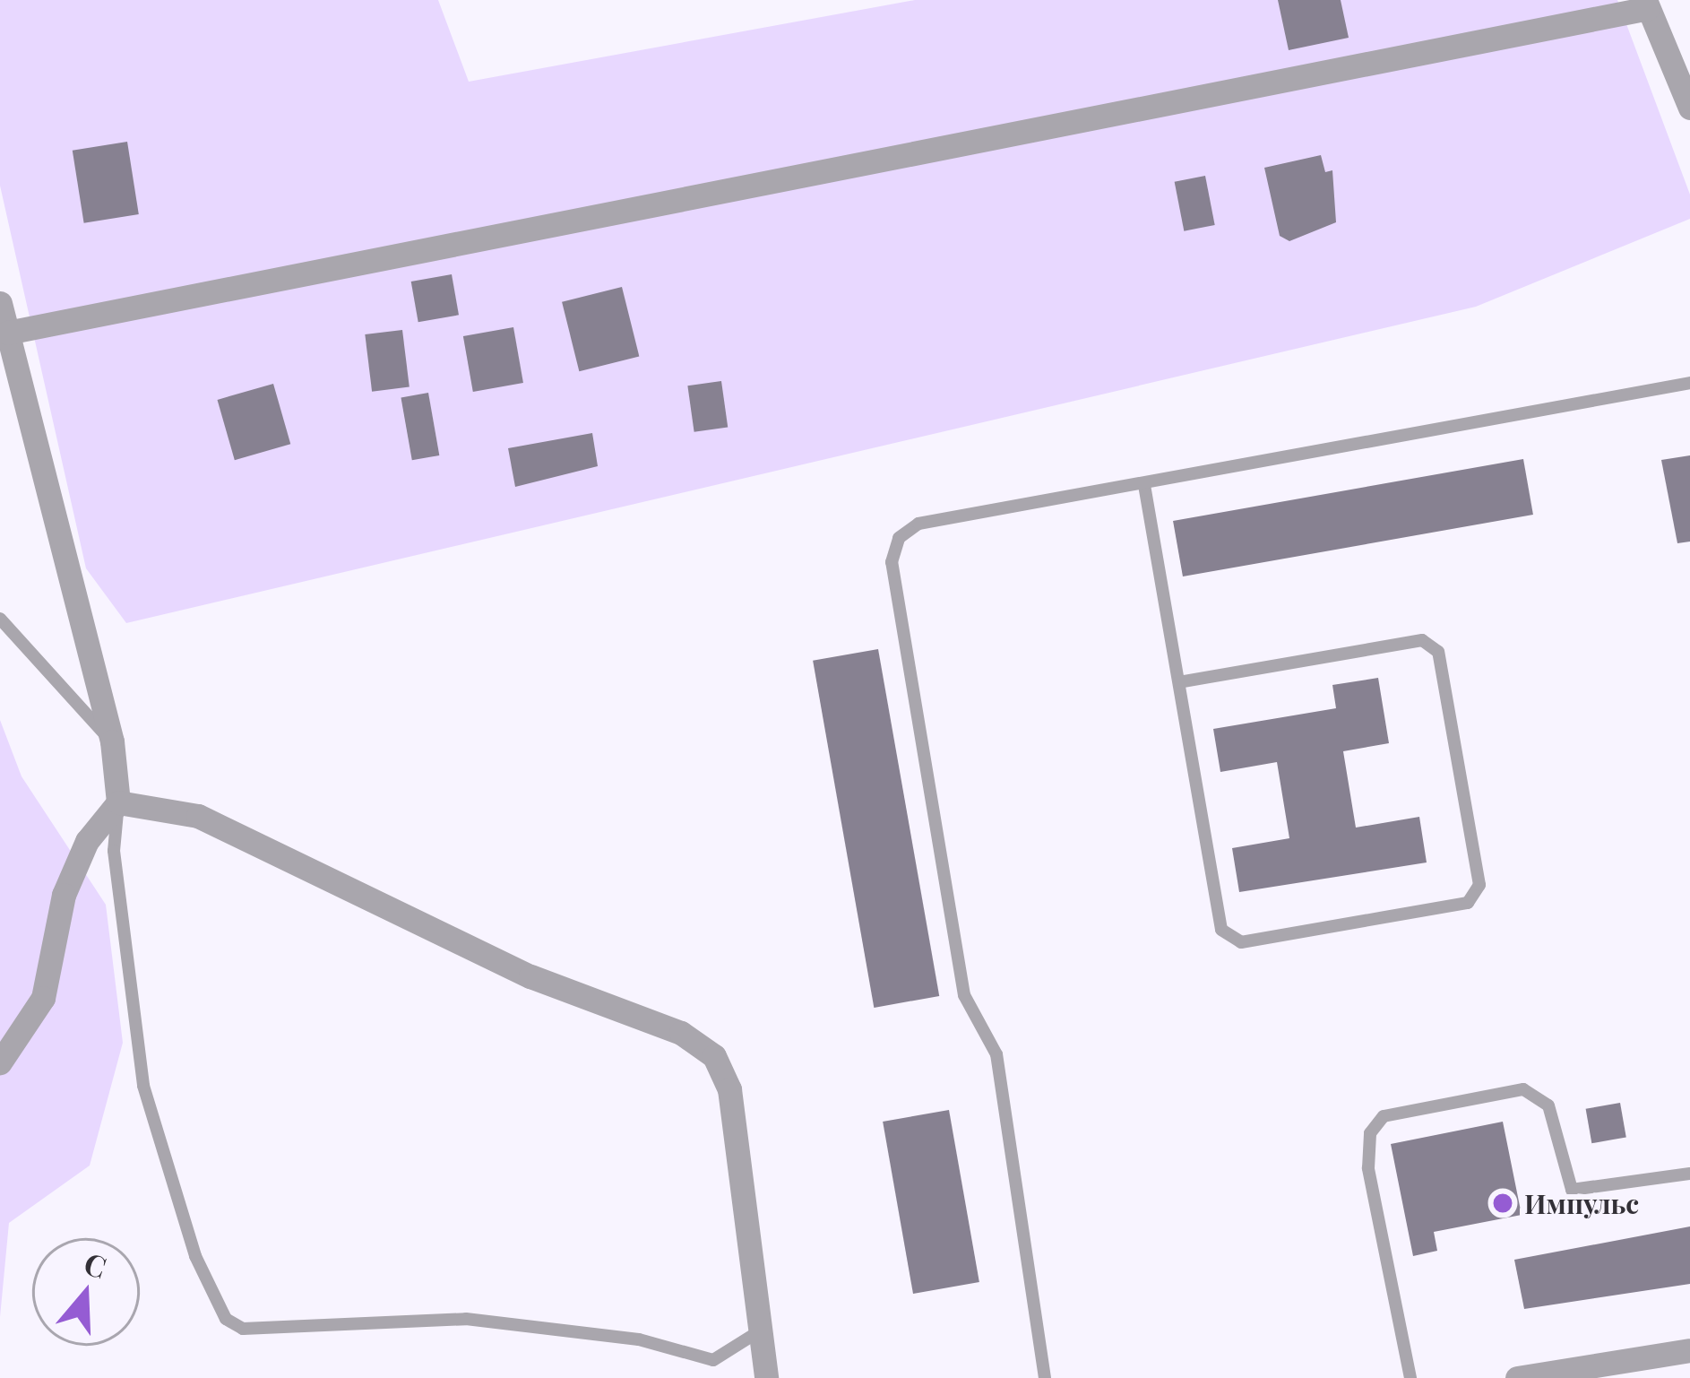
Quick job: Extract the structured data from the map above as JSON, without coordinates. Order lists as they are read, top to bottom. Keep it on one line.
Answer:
{"places":["Импульс"],"north":"top"}
